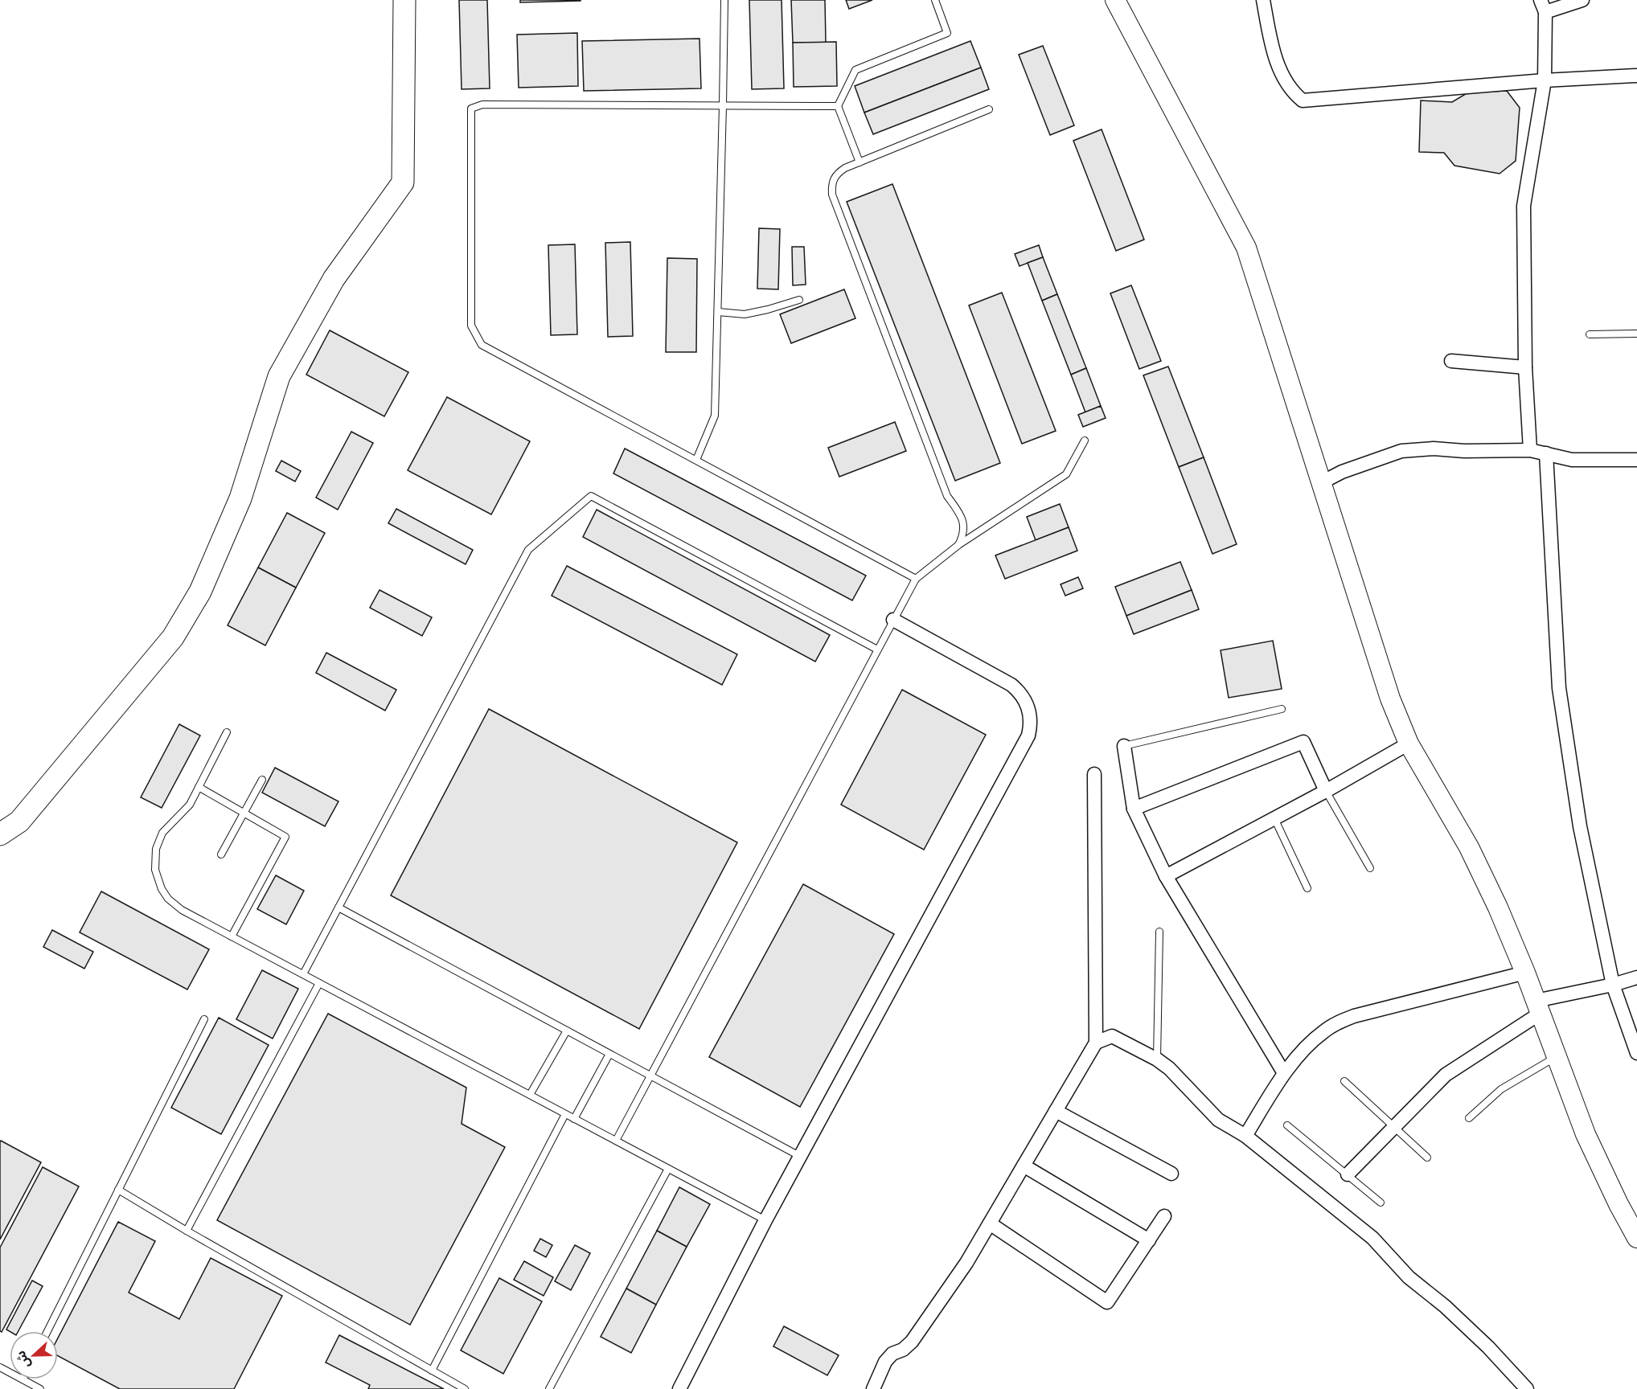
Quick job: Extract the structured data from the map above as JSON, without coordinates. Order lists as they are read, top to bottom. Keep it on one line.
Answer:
{"north":"left"}
